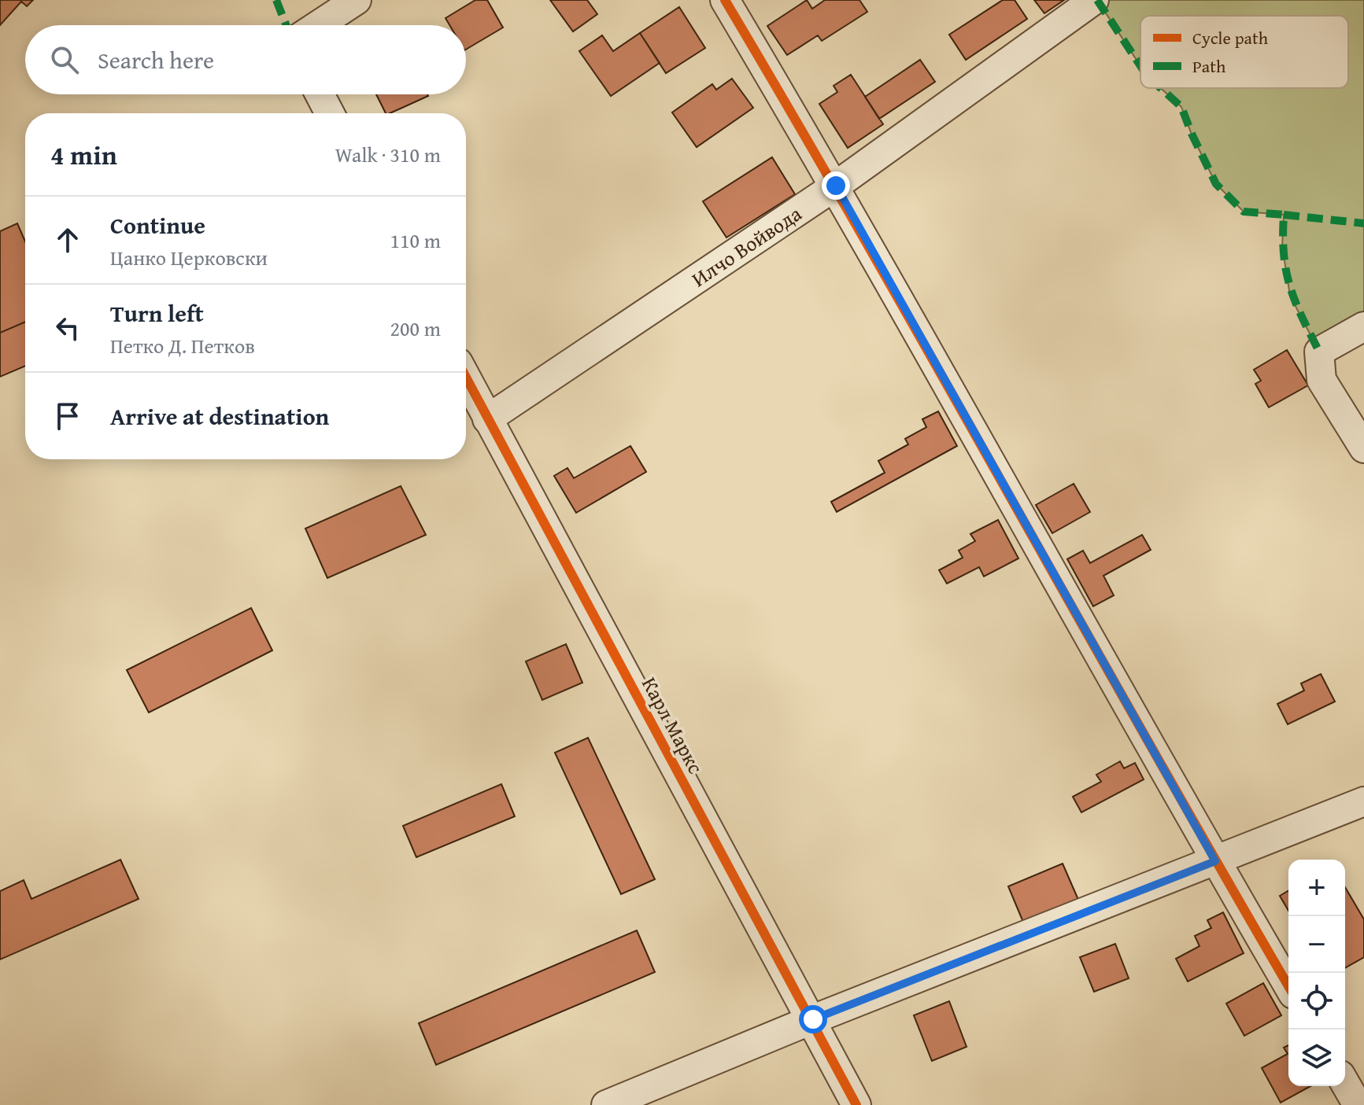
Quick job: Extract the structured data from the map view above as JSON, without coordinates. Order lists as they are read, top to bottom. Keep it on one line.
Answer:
{"streets":{"street":["Илчо Войвода","Карл Маркс"]},"crossings":[["Илчо Войвода","Карл Маркс"]],"legend":["Cycle path","Path"],"page":{"search":"Search here","heading":["4 min","Walk · 310 m"],"list":[["Continue","Цанко Церковски","110 m"],["Turn left","Петко Д. Петков","200 m"],"Arrive at destination"],"map_buttons":["+","−"]}}
